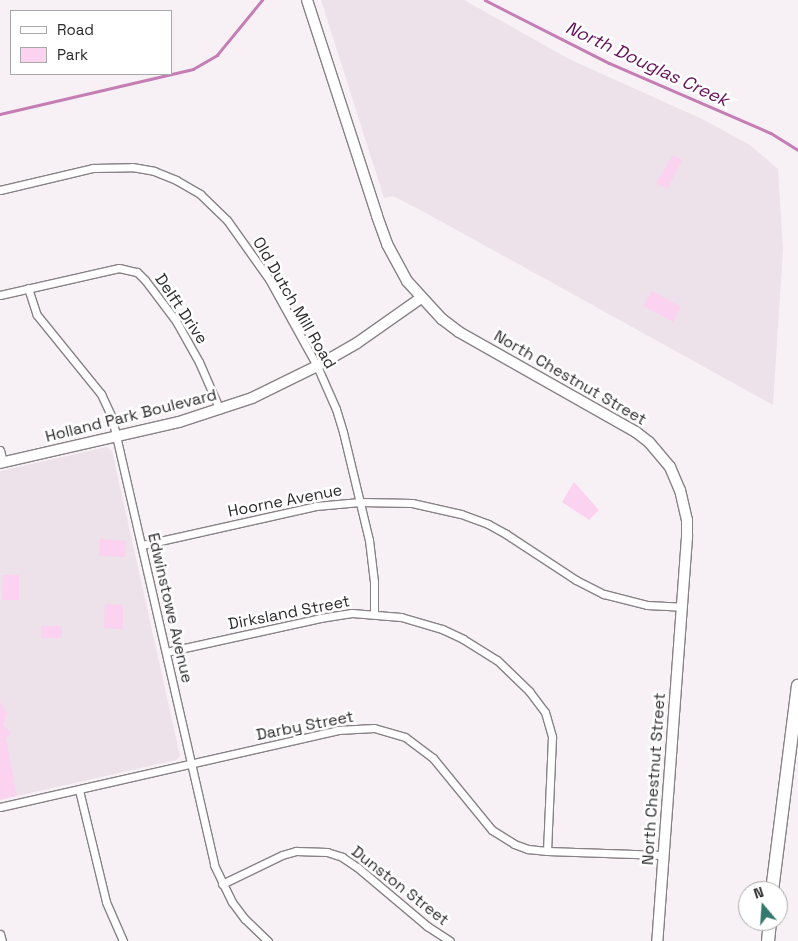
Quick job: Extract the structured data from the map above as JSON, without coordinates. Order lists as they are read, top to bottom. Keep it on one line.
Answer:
{"streets":{"main road":["North Chestnut Street","Holland Park Boulevard"],"street":["Old Dutch Mill Road","Delft Drive","Hoorne Avenue","Edwinstowe Avenue","Dirksland Street","Darby Street","Dunston Street"]},"crossings":[["Old Dutch Mill Road","Holland Park Boulevard"],["Old Dutch Mill Road","Hoorne Avenue"],["Old Dutch Mill Road","Dirksland Street"],["Delft Drive","Holland Park Boulevard"],["Delft Drive","Edwinstowe Avenue"],["North Chestnut Street","Holland Park Boulevard"],["North Chestnut Street","Hoorne Avenue"],["North Chestnut Street","Darby Street"],["Holland Park Boulevard","Edwinstowe Avenue"],["Hoorne Avenue","Edwinstowe Avenue"],["Edwinstowe Avenue","Dirksland Street"],["Edwinstowe Avenue","Darby Street"],["Edwinstowe Avenue","Dunston Street"],["Dirksland Street","Darby Street"]],"water":["North Douglas Creek"],"legend":["Road","Park"],"north":"top"}
